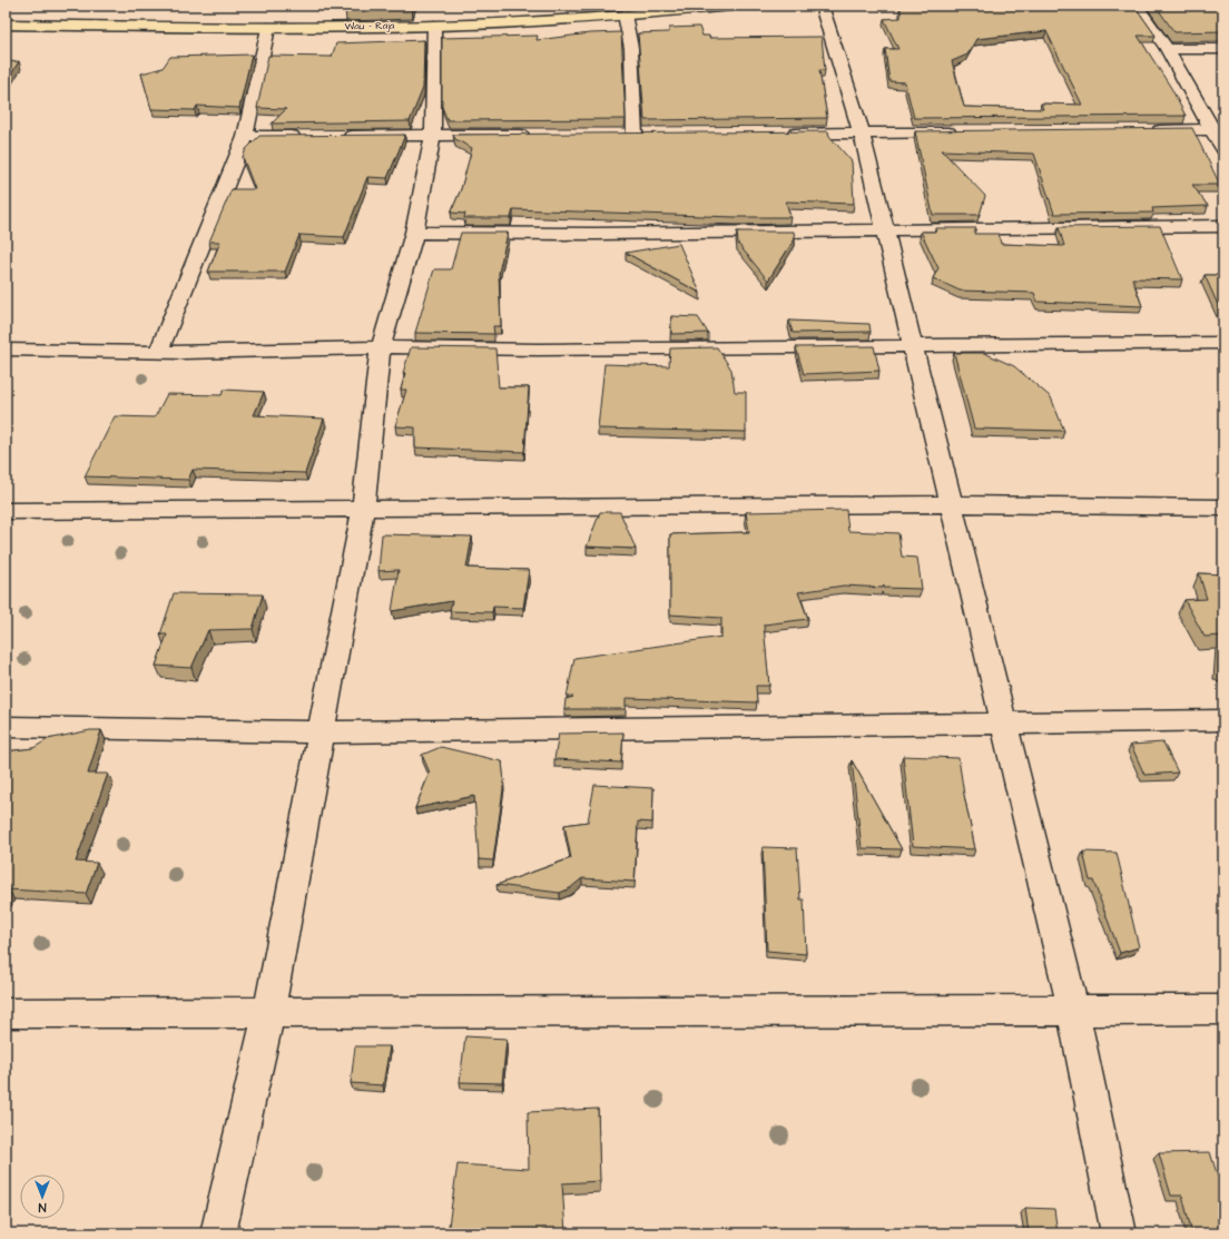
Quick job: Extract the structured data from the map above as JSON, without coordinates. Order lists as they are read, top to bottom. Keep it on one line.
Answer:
{"streets":{"main road":["Wau - Raja"]},"north":"bottom"}
